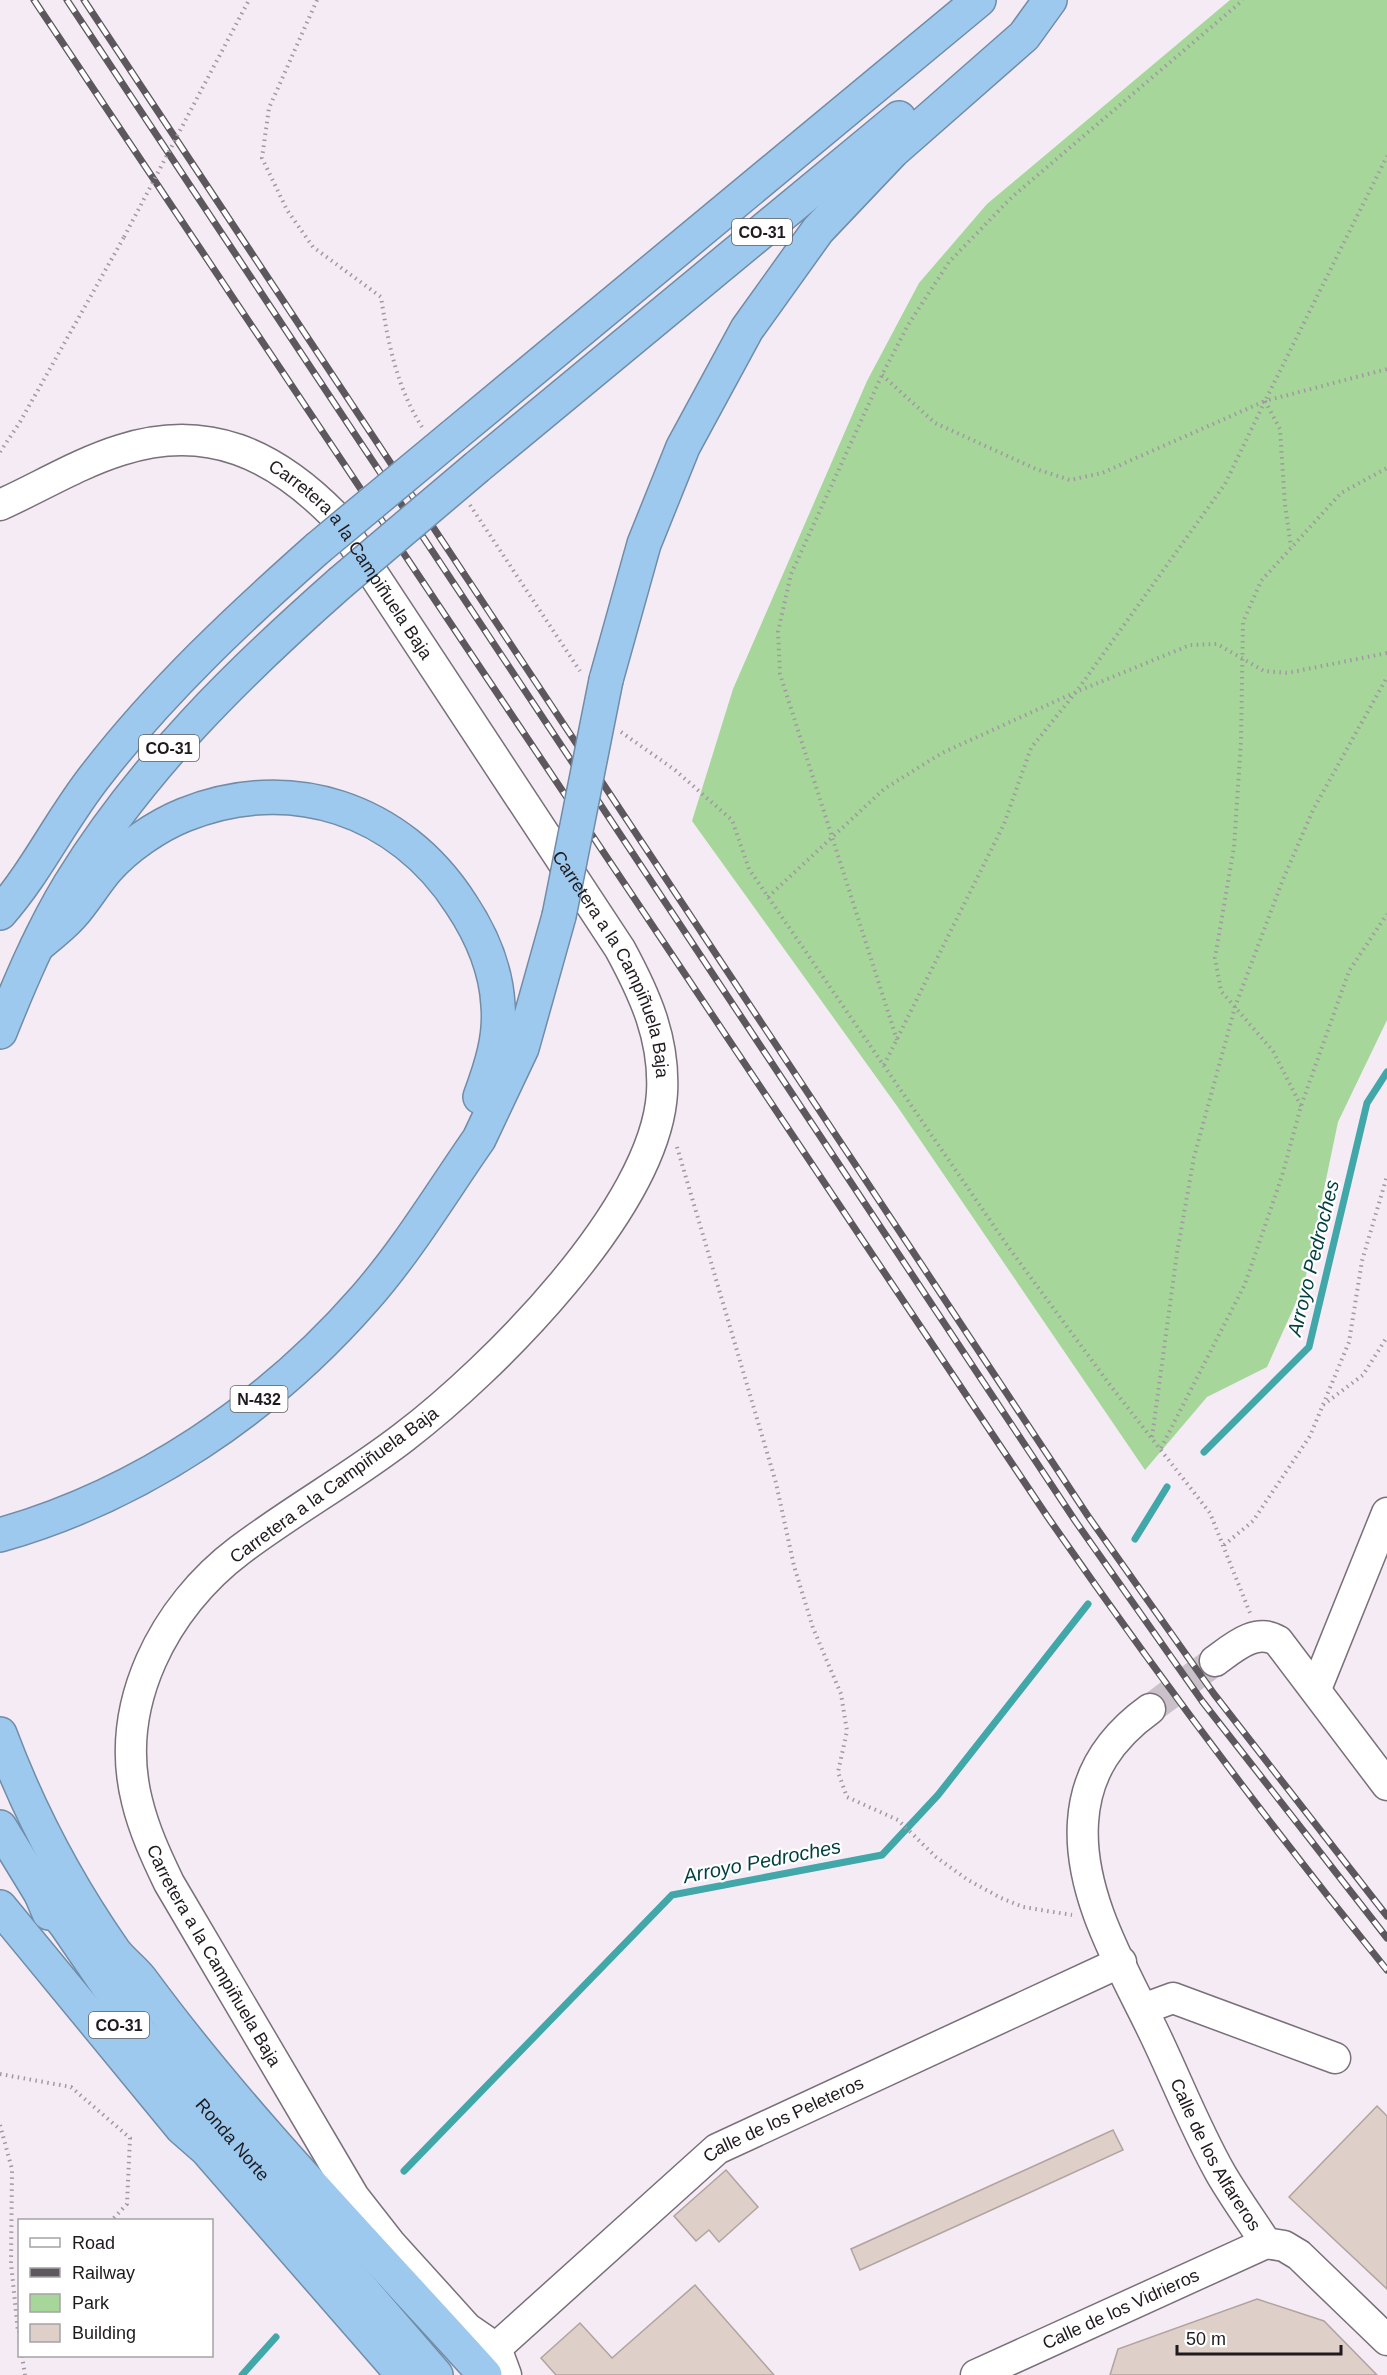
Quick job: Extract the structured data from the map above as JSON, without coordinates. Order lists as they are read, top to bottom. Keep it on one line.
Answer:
{"streets":{"highway":["CO-31","N-432","Ronda Norte"],"street":["Carretera a la Campiñuela Baja","Calle de los Peleteros","Calle de los Alfareros","Calle de los Vidrieros"]},"crossings":[["CO-31","Ronda Norte"],["Carretera a la Campiñuela Baja","Calle de los Peleteros"],["Calle de los Peleteros","Calle de los Alfareros"],["Calle de los Alfareros","Calle de los Vidrieros"]],"water":["Arroyo Pedroches"],"legend":["Road","Railway","Park","Building"],"scale_bar":"50 m"}
